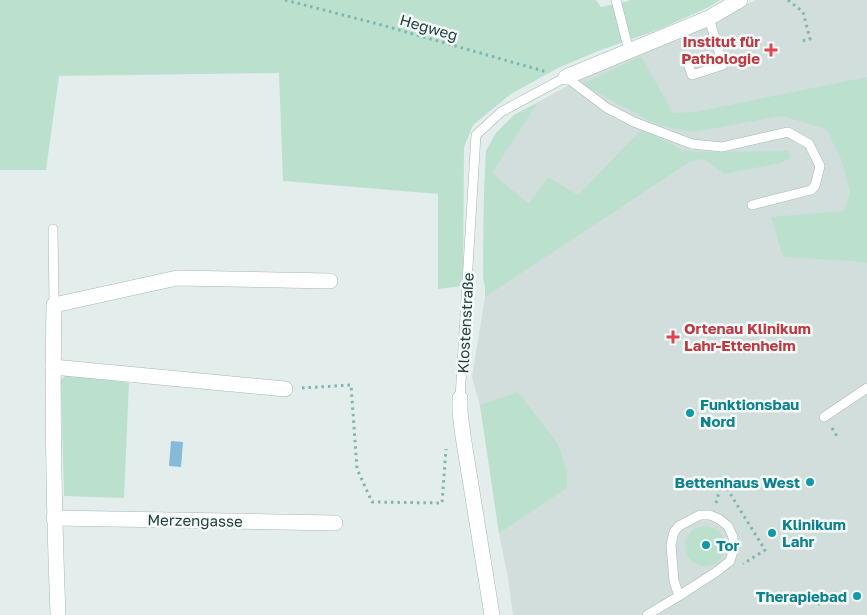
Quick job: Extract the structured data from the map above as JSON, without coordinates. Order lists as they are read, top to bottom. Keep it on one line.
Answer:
{"streets":{"street":["Klostenstraße","Merzengasse"],"path":["Hegweg"]},"crossings":[["Hegweg","Klostenstraße"]],"places":{"health":["Institut für Pathologie","Ortenau Klinikum Lahr-Ettenheim"],"other":["Funktionsbau Nord","Bettenhaus West","Klinikum Lahr","Tor","Therapiebad"]}}
